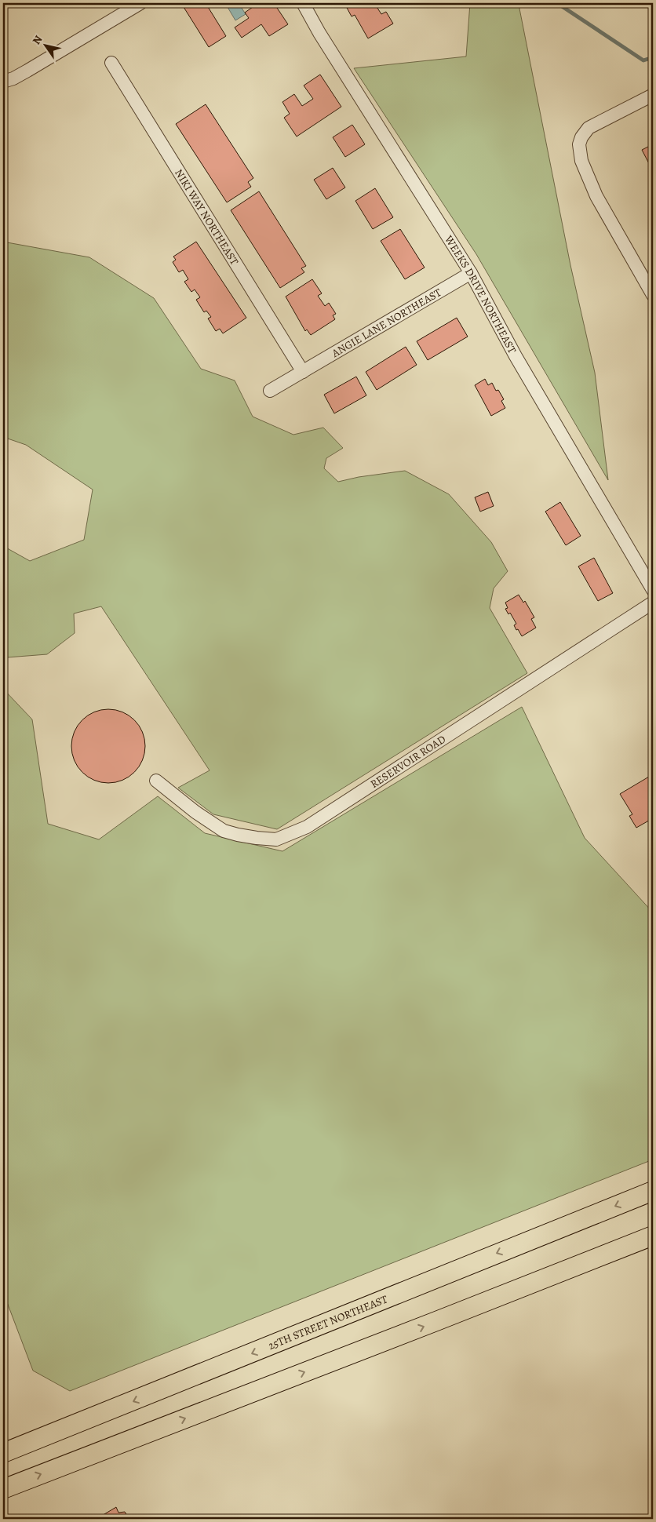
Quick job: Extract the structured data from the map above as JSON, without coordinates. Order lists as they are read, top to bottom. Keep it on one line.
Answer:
{"streets":{"highway":["25TH STREET NORTHEAST"],"street":["NIKI WAY NORTHEAST","WEEKS DRIVE NORTHEAST","ANGIE LANE NORTHEAST","RESERVOIR ROAD"]},"crossings":[["NIKI WAY NORTHEAST","ANGIE LANE NORTHEAST"],["WEEKS DRIVE NORTHEAST","ANGIE LANE NORTHEAST"]],"north":"top left"}
